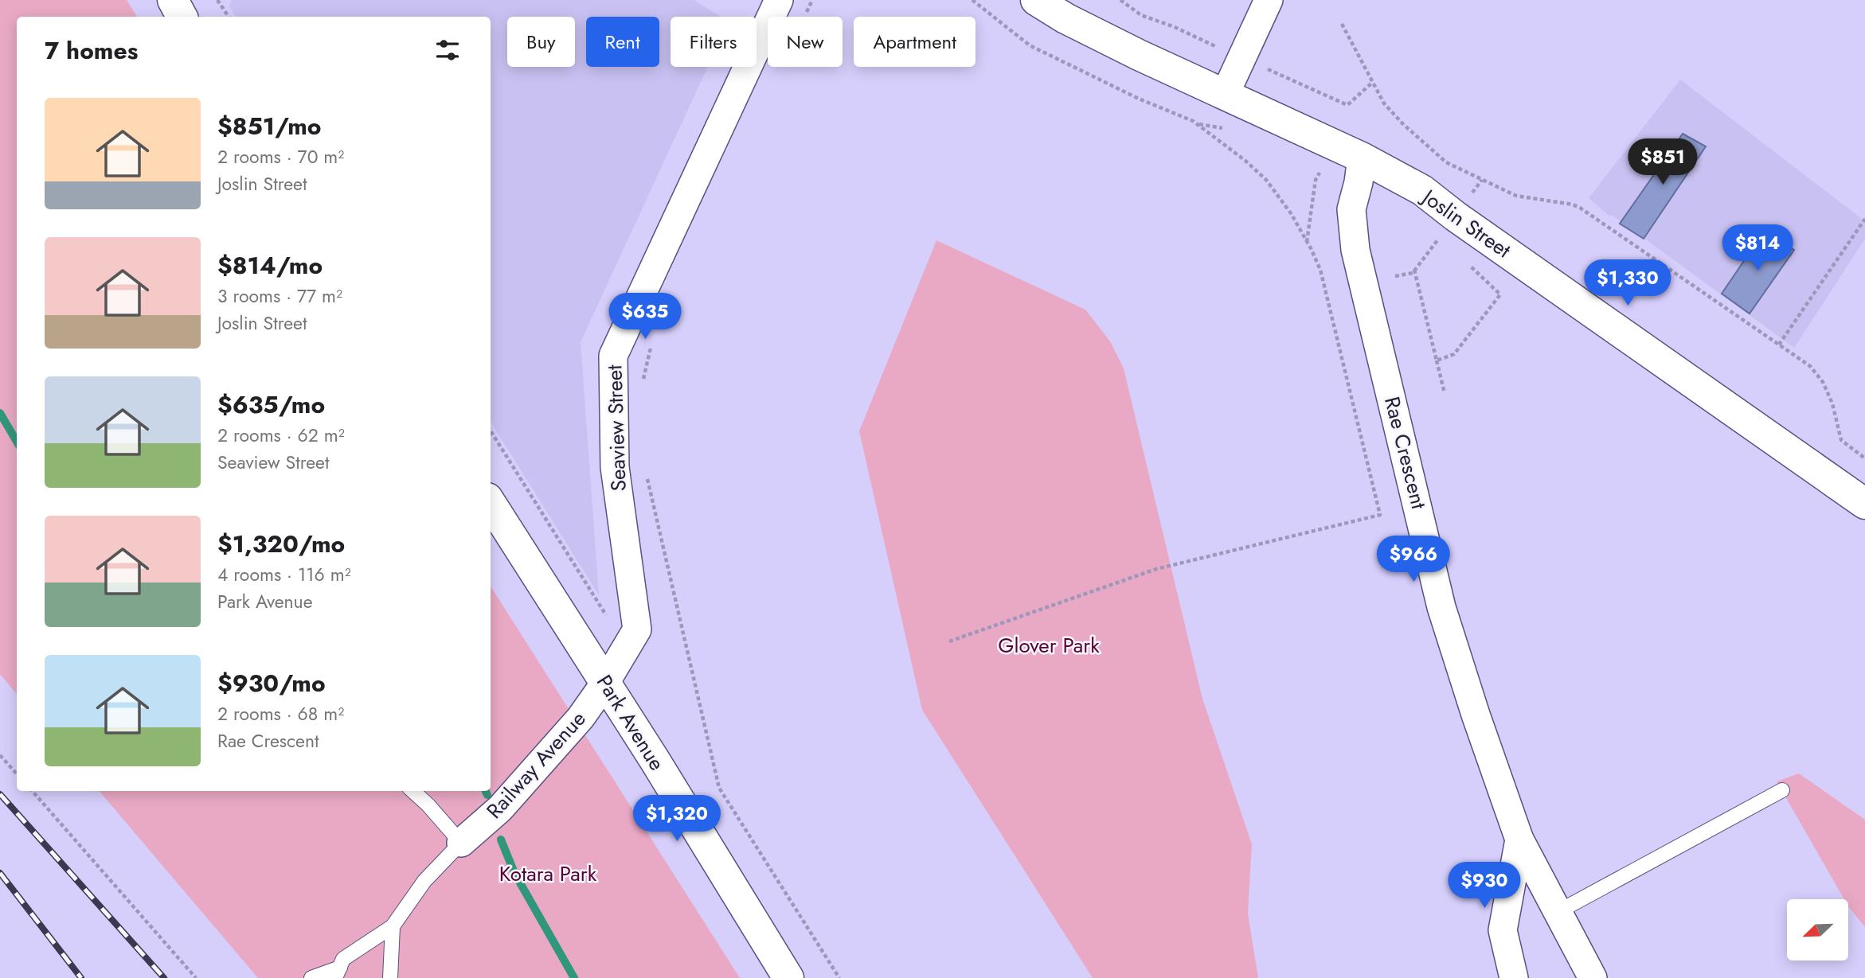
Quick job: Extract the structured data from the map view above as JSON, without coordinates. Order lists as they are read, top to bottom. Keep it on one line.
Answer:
{"streets":{"street":["Joslin Street","Seaview Street","Rae Crescent","Park Avenue","Railway Avenue"]},"crossings":[["Joslin Street","Rae Crescent"],["Park Avenue","Railway Avenue"]],"parks":["Glover Park","Kotara Park"],"north":"bottom left","page":{"chip":["Buy","Rent","Filters","New","Apartment"],"heading":"7 homes","list":[{"name":"$851/mo","note":"2 rooms · 70 m² · Joslin Street"},{"name":"$814/mo","note":"3 rooms · 77 m² · Joslin Street"},{"name":"$635/mo","note":"2 rooms · 62 m² · Seaview Street"},{"name":"$1,320/mo","note":"4 rooms · 116 m² · Park Avenue"},{"name":"$930/mo","note":"2 rooms · 68 m² · Rae Crescent"}],"price":["$851","$814","$1,330","$635","$966","$1,320","$930"]}}
